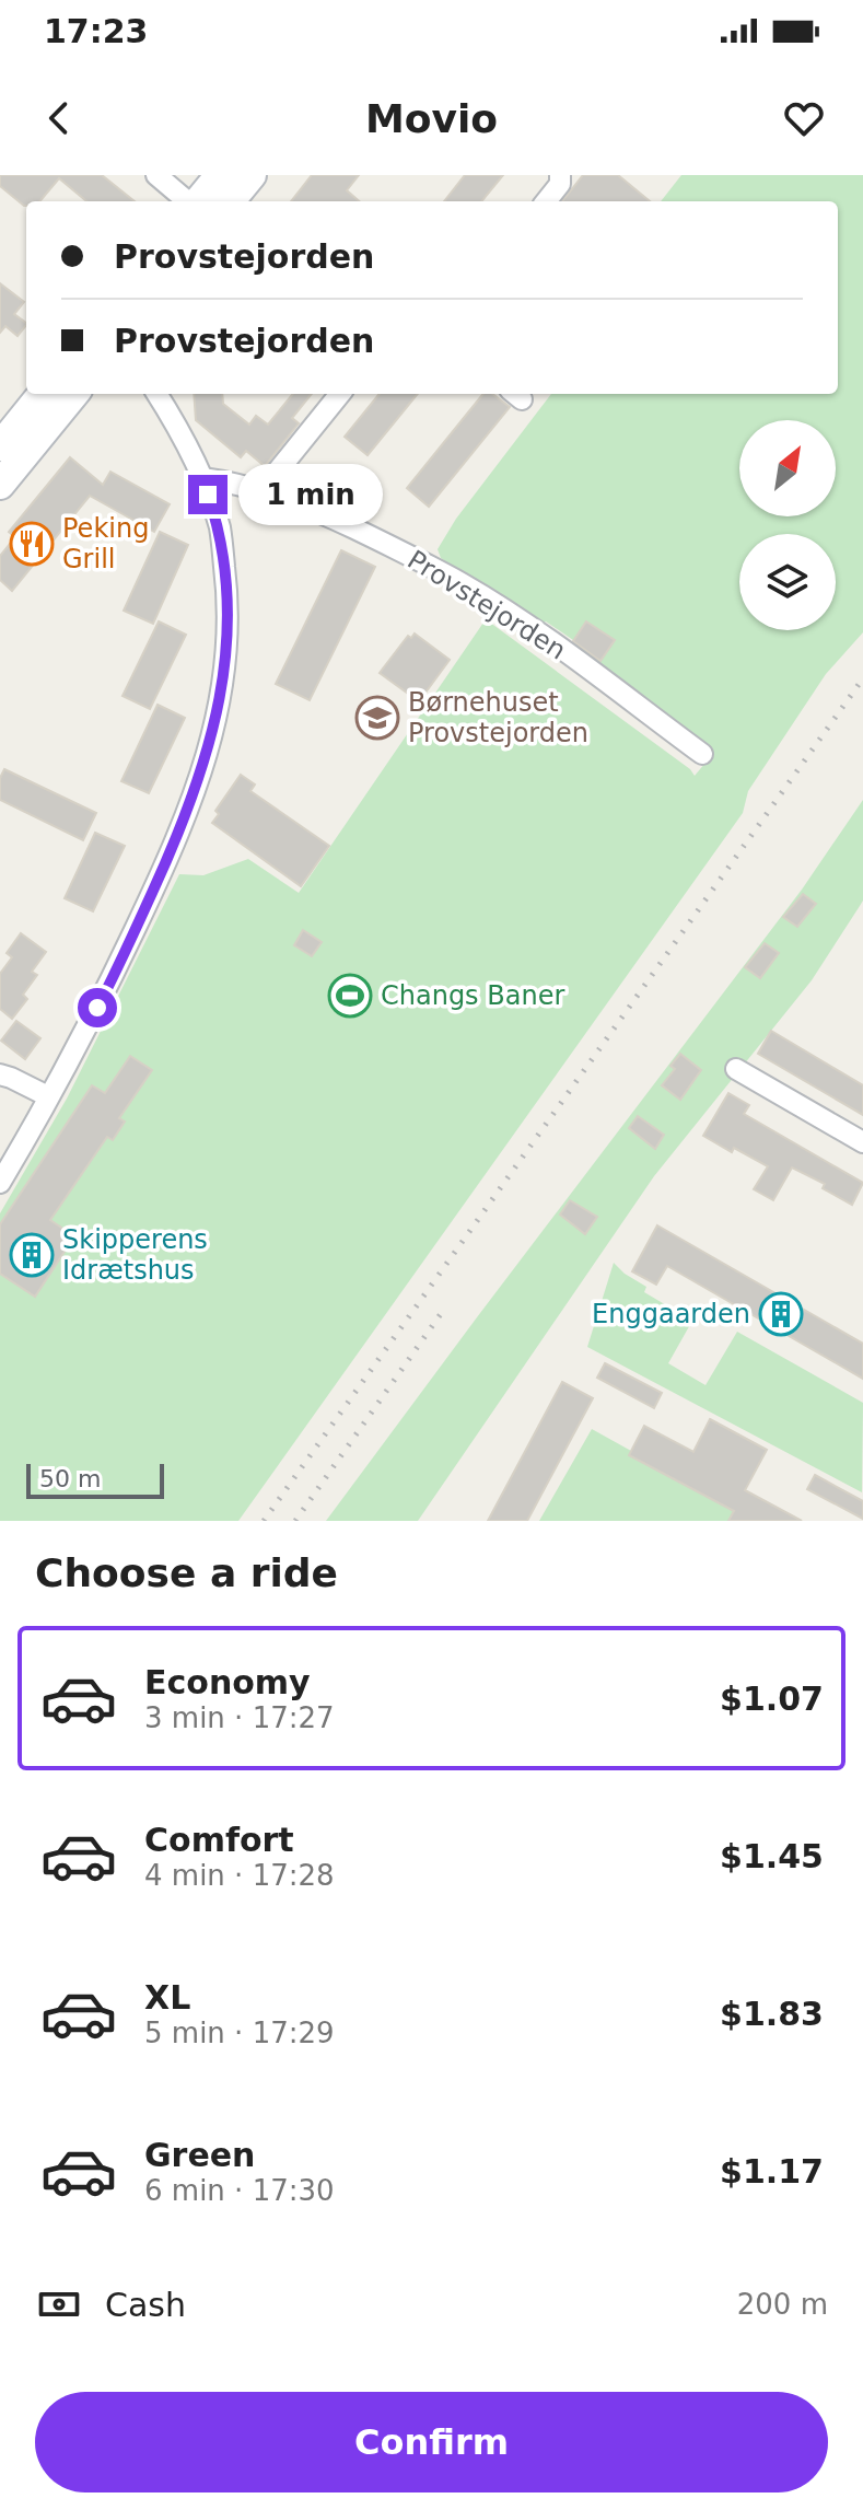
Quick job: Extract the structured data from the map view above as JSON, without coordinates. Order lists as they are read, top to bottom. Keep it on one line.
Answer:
{"streets":{"street":["Provstejorden"]},"places":{"restaurant":["Peking Grill"],"school or university":["Børnehuset Provstejorden"],"sports":["Changs Baner"],"building":["Skipperens Idrætshus","Enggaarden"]},"scale_bar":"50 m","north":"top right","page":{"status":"17:23","header":"Movio","banner":["Provstejorden","Provstejorden"],"bubble":"1 min","scale":"50 m","heading":"Choose a ride","list":[{"name":"Economy","note":"3 min · 17:27","value":"$1.07"},{"name":"Comfort","note":"4 min · 17:28","value":"$1.45"},{"name":"XL","note":"5 min · 17:29","value":"$1.83"},{"name":"Green","note":"6 min · 17:30","value":"$1.17"}],"pay":["Cash","200 m"],"buttons":"Confirm"}}
